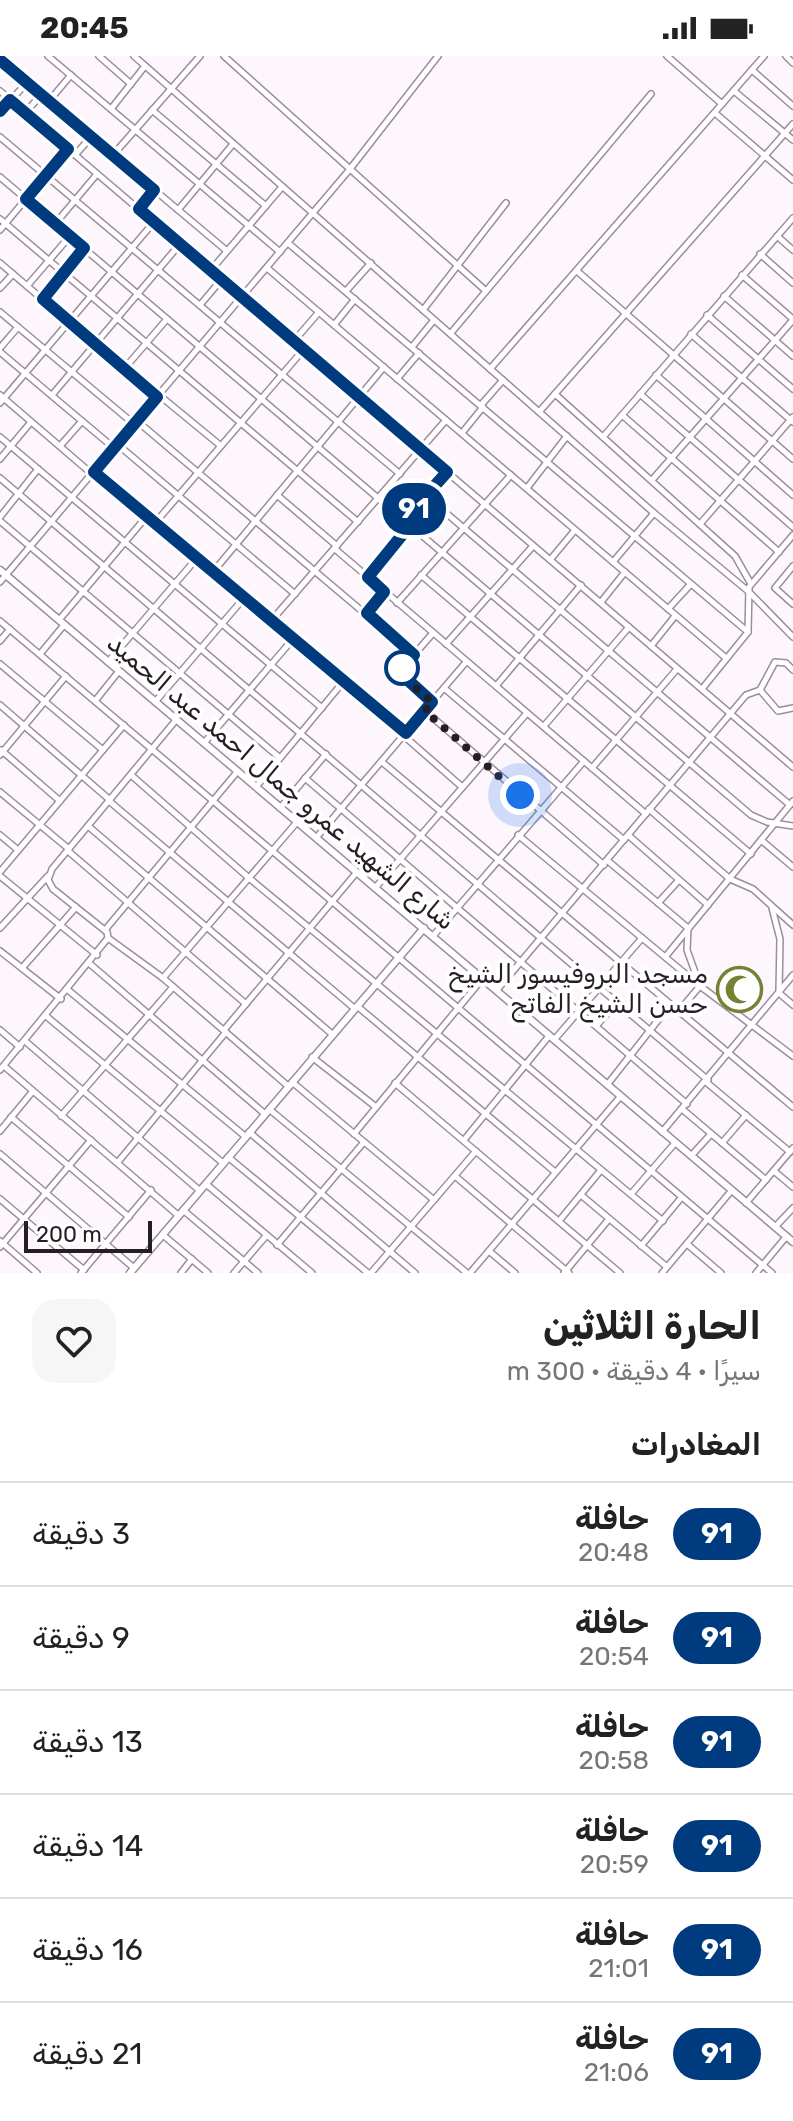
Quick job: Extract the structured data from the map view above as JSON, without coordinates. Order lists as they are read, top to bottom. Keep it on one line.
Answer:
{"streets":{"street":["شارع الشهيد عمرو جمال احمد عبد الحميد"]},"places":{"mosque":["مسجد البروفيسور الشيخ حسن الشيخ الفاتح"]},"lines":["bus line 91"],"scale_bar":"200 m","page":{"status":"20:45","on_map":"91","scale":"200 m","heading":[["الحارة الثلاثين","سيرًا · 4 دقيقة · 300 m"],"المغادرات"],"list":[{"mark":"91","name":"حافلة","note":"20:48","value":"3 دقيقة"},{"mark":"91","name":"حافلة","note":"20:54","value":"9 دقيقة"},{"mark":"91","name":"حافلة","note":"20:58","value":"13 دقيقة"},{"mark":"91","name":"حافلة","note":"20:59","value":"14 دقيقة"},{"mark":"91","name":"حافلة","note":"21:01","value":"16 دقيقة"},{"mark":"91","name":"حافلة","note":"21:06","value":"21 دقيقة"}]}}
